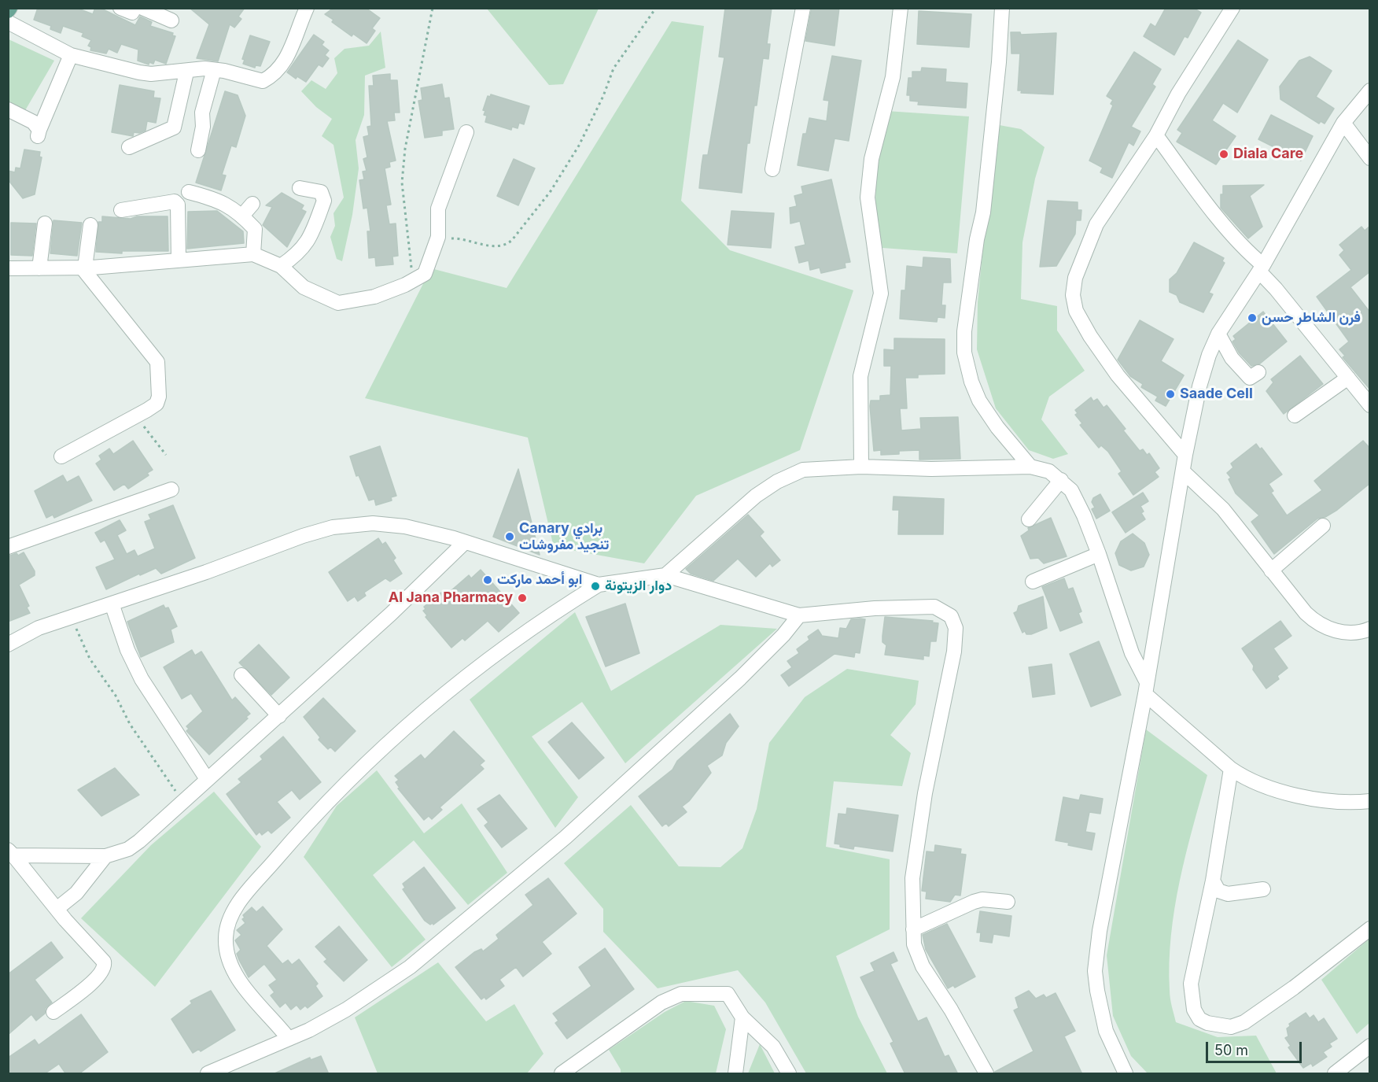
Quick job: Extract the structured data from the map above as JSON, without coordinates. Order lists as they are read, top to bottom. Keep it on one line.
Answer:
{"places":["Diala Care","فرن الشاطر حسن","Saade Cell","Canary برادي تنجيد مفروشات","ابو أحمد ماركت","دوار الزيتونة","Al Jana Pharmacy"],"scale_bar":"50 m"}
